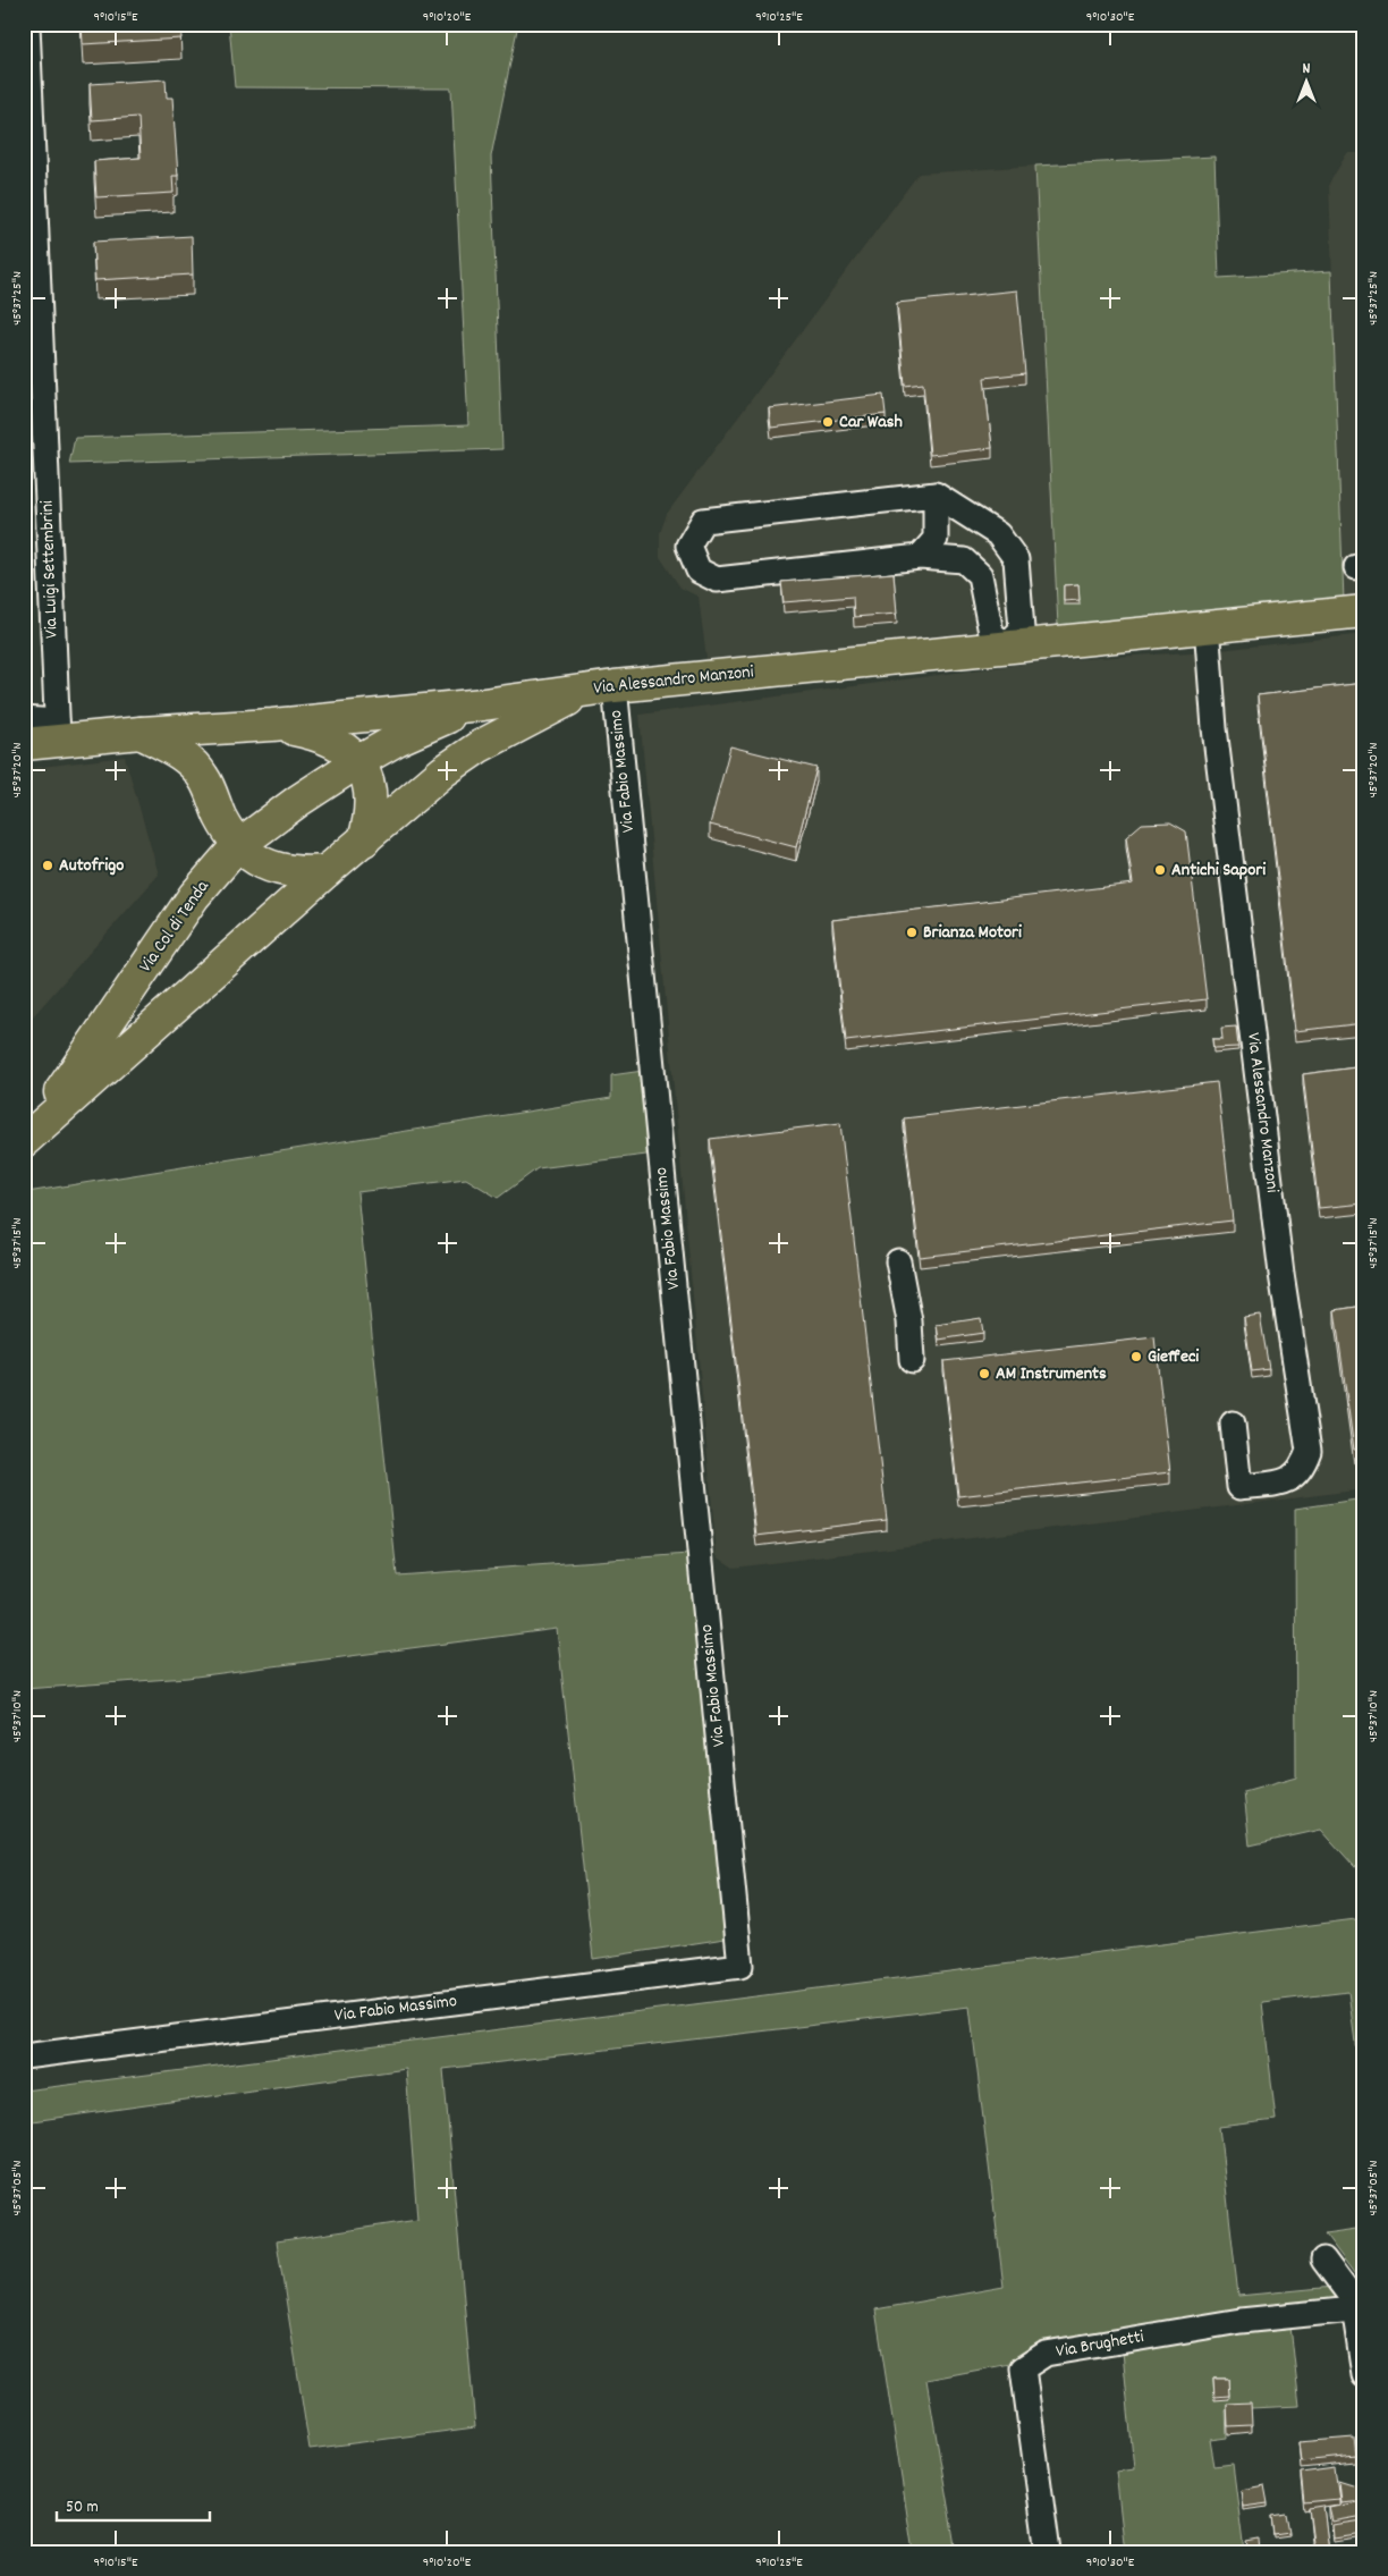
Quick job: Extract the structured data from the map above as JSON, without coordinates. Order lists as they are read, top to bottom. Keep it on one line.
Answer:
{"streets":{"main road":["Via Alessandro Manzoni","Via Col di Tenda"],"street":["Via Luigi Settembrini","Via Fabio Massimo","Via Brughetti"]},"crossings":[["Via Luigi Settembrini","Via Alessandro Manzoni"],["Via Alessandro Manzoni","Via Fabio Massimo"],["Via Alessandro Manzoni","Via Col di Tenda"],["Via Fabio Massimo","Via Col di Tenda"]],"places":["Car Wash","Autofrigo","Antichi Sapori","Brianza Motori","Gieffeci","AM Instruments"],"scale_bar":"50 m","north":"top","coordinates":["9°10'15\"E","9°10'20\"E","9°10'25\"E","9°10'30\"E","45°37'25\"N","45°37'20\"N","45°37'15\"N","45°37'10\"N","45°37'05\"N"]}
